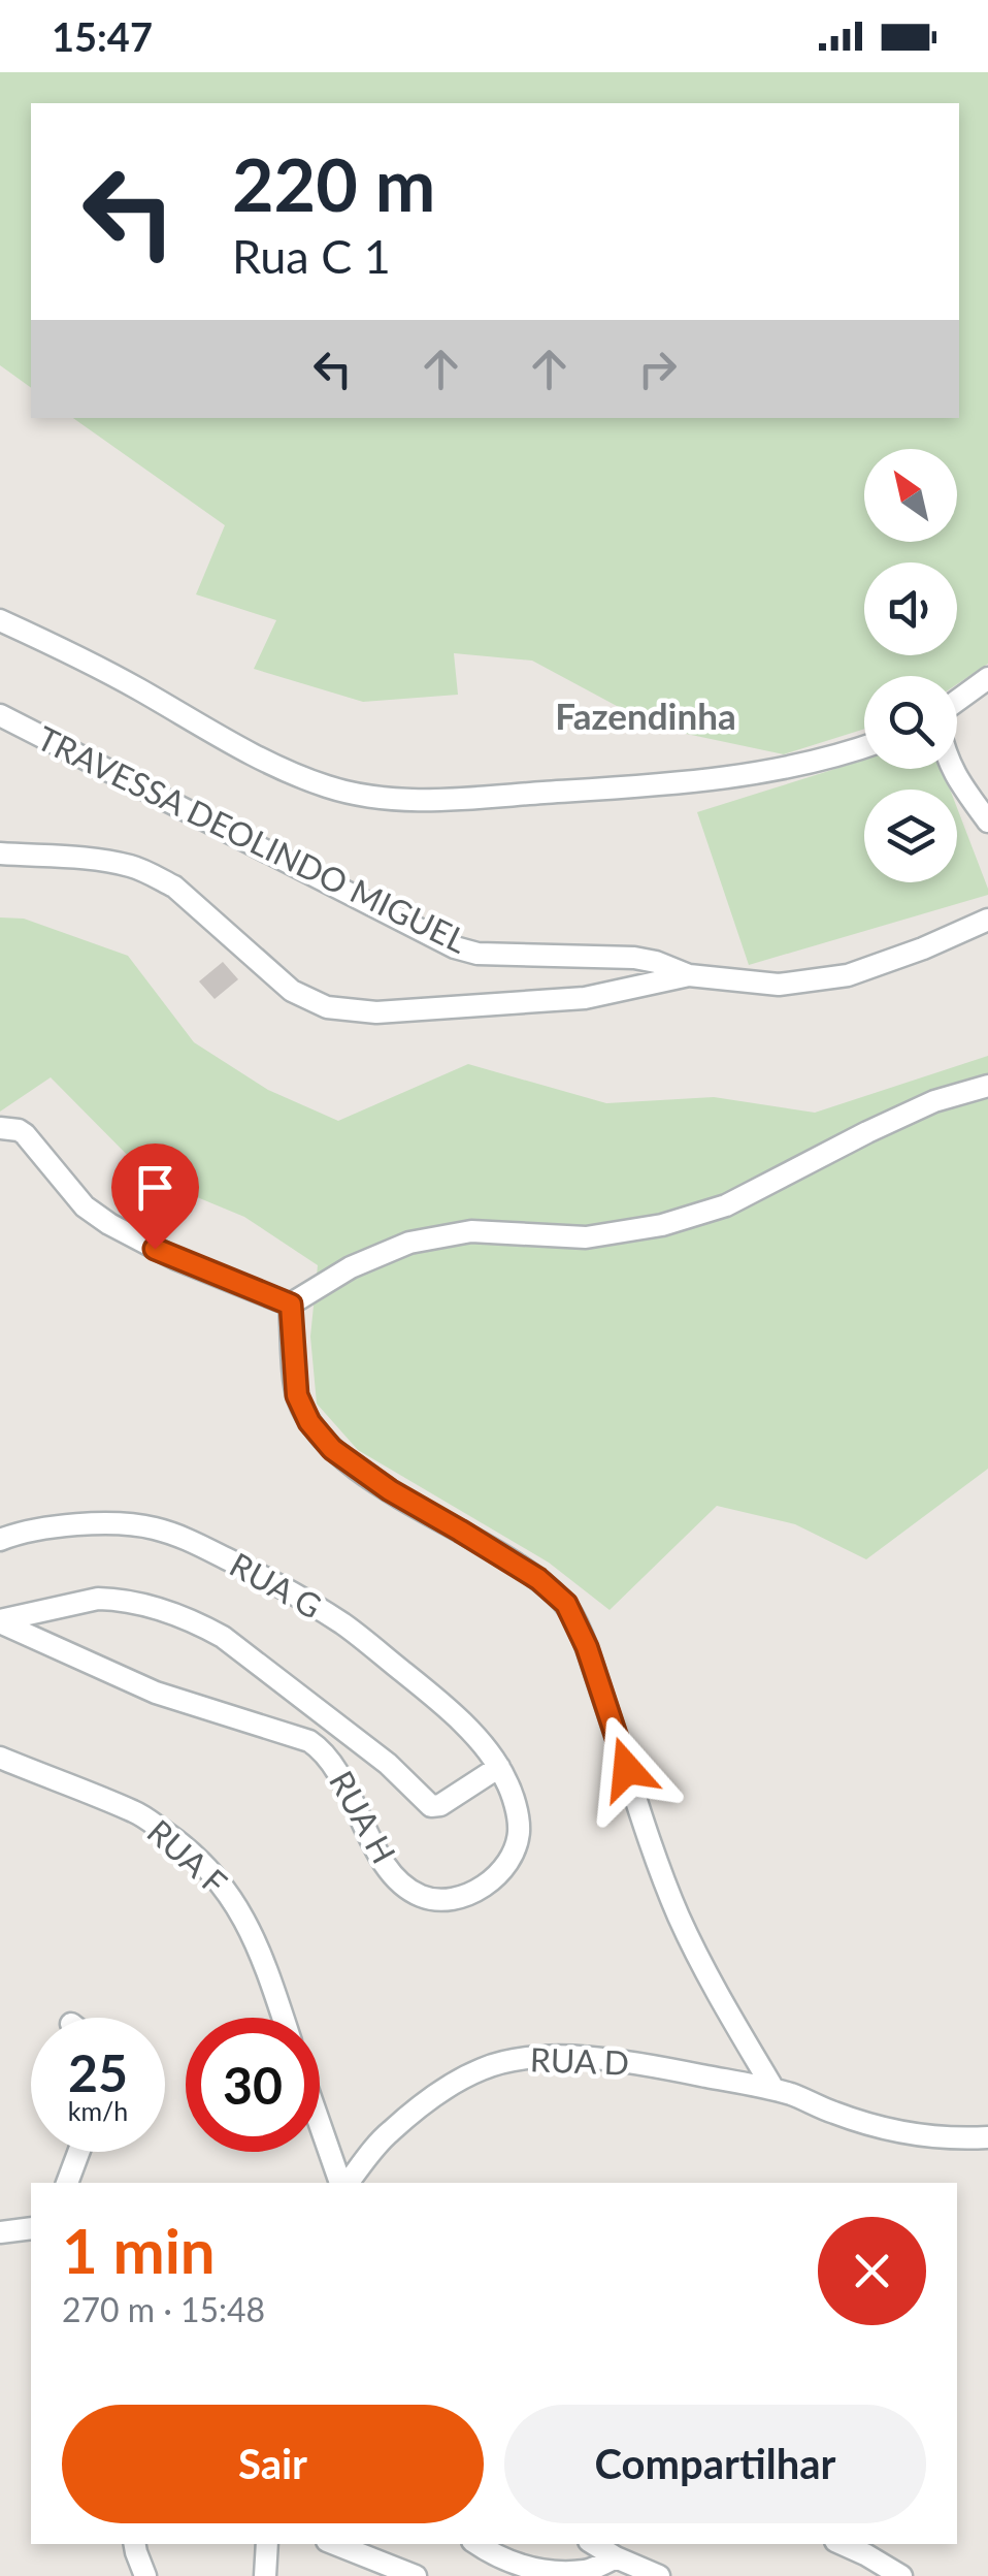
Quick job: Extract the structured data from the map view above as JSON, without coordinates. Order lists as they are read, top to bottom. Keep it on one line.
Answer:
{"streets":{"street":["TRAVESSA DEOLINDO MIGUEL","RUA G","RUA H","RUA F","RUA D"]},"crossings":[["RUA G","RUA H"]],"districts":["Fazendinha"],"north":"top left","page":{"status":"15:47","turn":["220 m","Rua C 1"],"speed":"25 km/h","limit":"30","heading":["1 min","270 m · 15:48"],"buttons":["Sair","Compartilhar"]}}
